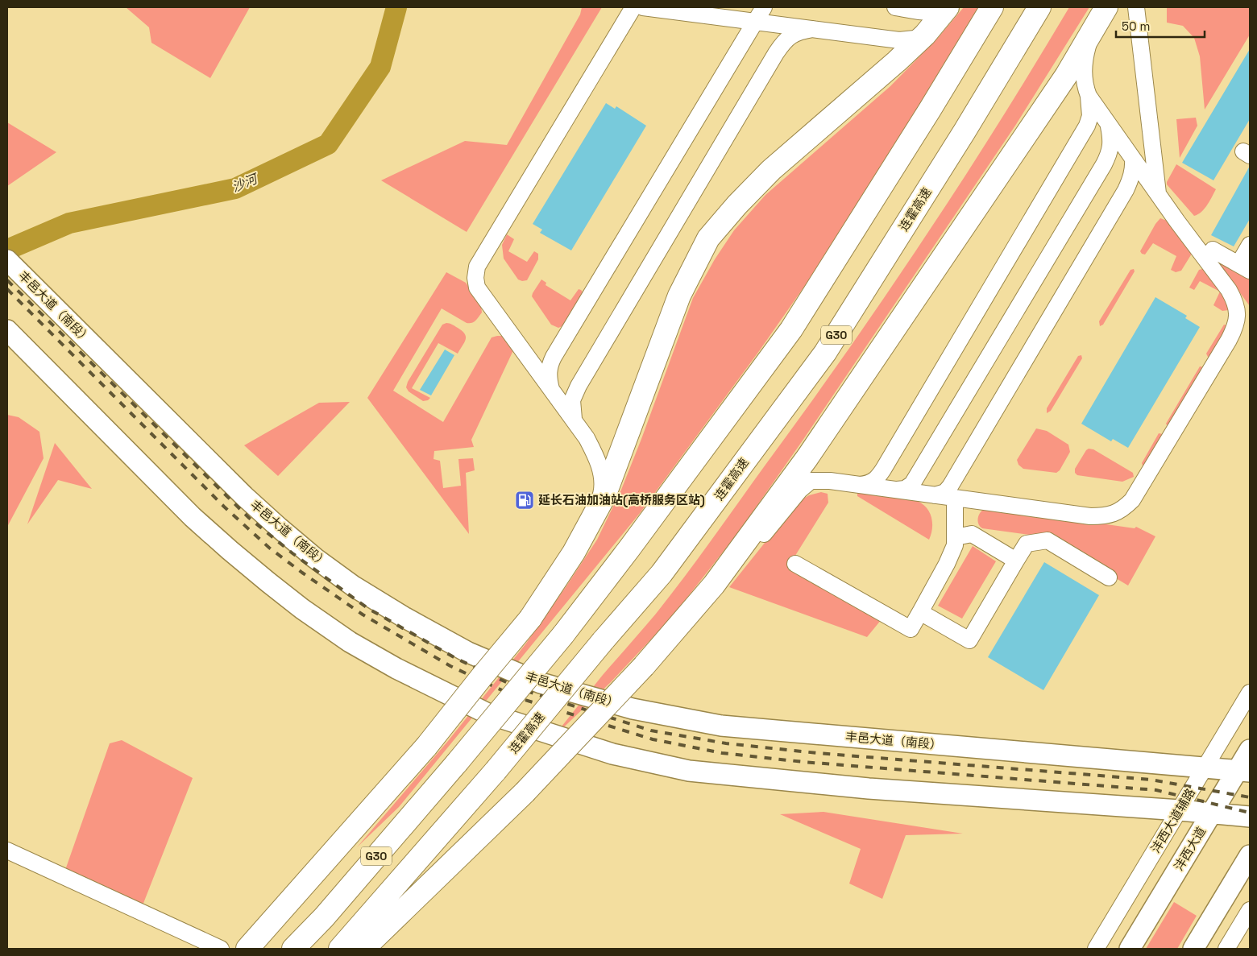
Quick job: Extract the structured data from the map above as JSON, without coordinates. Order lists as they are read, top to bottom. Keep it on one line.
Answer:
{"streets":{"highway":["连霍高速","G30"],"main road":["丰邑大道（南段）","沣西大道"],"street":["沣西大道辅路"]},"crossings":[["丰邑大道（南段）","沣西大道辅路"],["丰邑大道（南段）","沣西大道"]],"water":["沙河"],"places":{"fuel station":["延长石油加油站(高桥服务区站)"]},"scale_bar":"50 m"}
